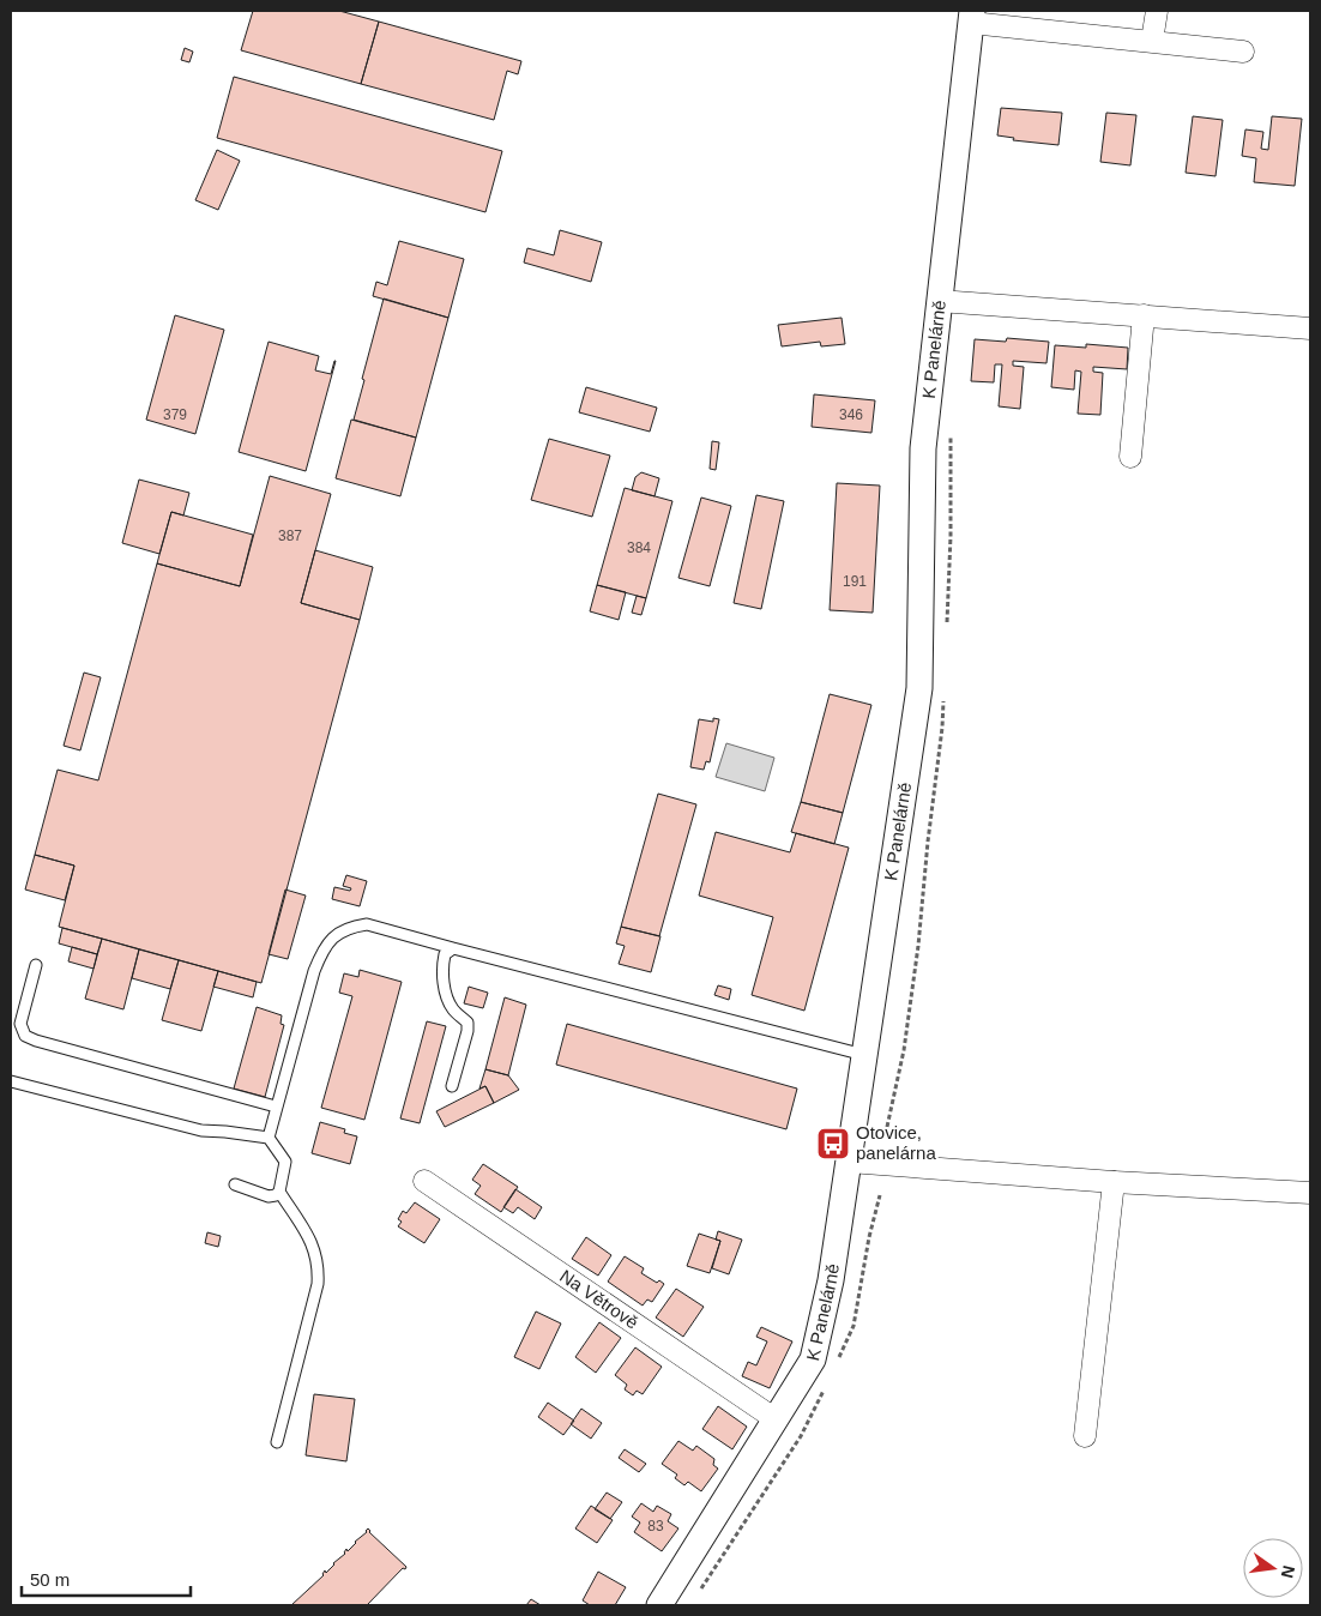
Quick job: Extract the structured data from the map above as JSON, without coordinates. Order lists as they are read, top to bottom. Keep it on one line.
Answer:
{"streets":{"street":["K Panelárně","Na Větrově"]},"crossings":[["K Panelárně","Na Větrově"]],"places":{"bus stop":["Otovice, panelárna"]},"house_numbers":["379","346","387","384","191","83"],"scale_bar":"50 m","north":"right"}
